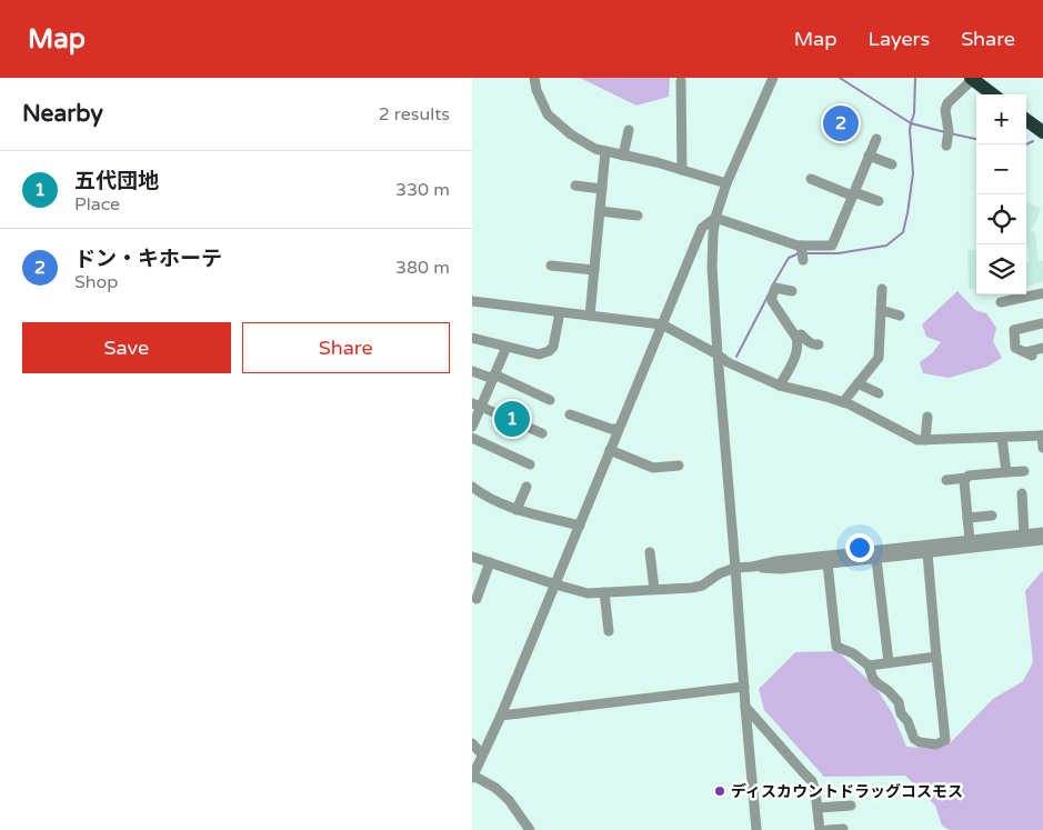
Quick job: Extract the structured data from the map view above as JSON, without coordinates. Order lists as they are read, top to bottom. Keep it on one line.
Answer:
{"places":["ディスカウントドラッグコスモス"],"page":{"header":"Map","nav":["Map","Layers","Share"],"heading":["Nearby","2 results"],"map_buttons":["+","−"],"pins":["2","1"],"list":[{"mark":"1","name":"五代団地","note":"Place","value":"330 m"},{"mark":"2","name":"ドン・キホーテ","note":"Shop","value":"380 m"}],"buttons":["Save","Share"]}}
